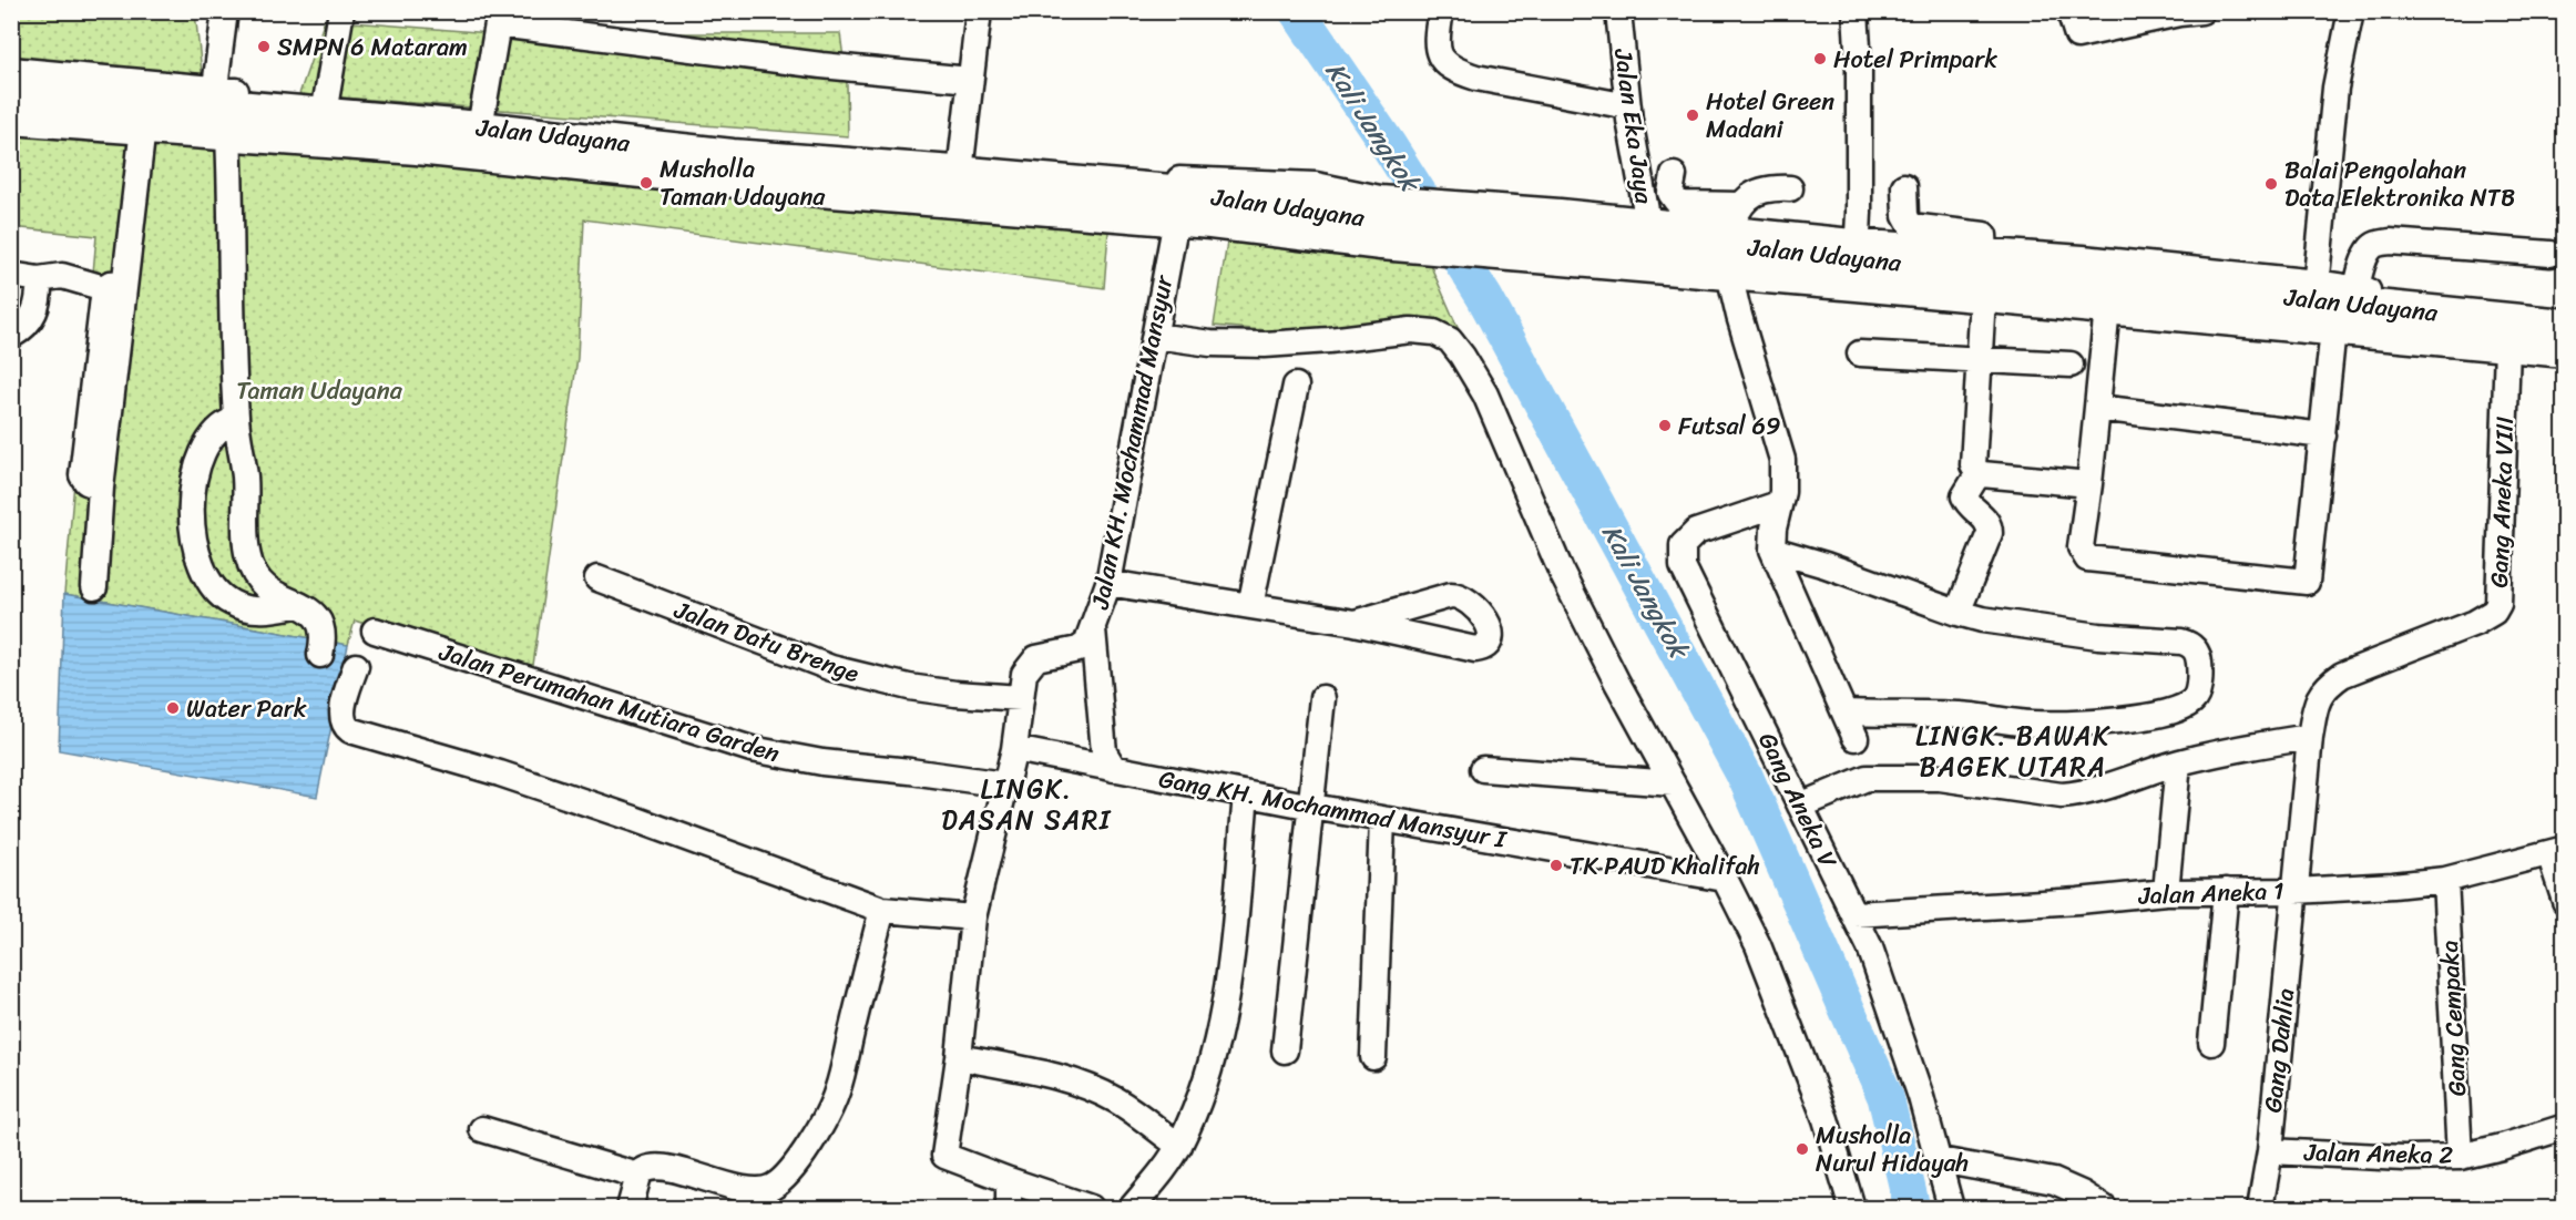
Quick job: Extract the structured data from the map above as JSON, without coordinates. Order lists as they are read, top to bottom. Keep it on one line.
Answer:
{"streets":{"main road":["Jalan Udayana"],"street":["Jalan Eka Jaya","Jalan KH. Mochammad Mansyur","Gang Aneka VIII","Jalan Datu Brenge","Jalan Perumahan Mutiara Garden","Gang Aneka V","Gang KH. Mochammad Mansyur I","Jalan Aneka 1","Gang Cempaka","Gang Dahlia","Jalan Aneka 2"]},"crossings":[["Jalan Eka Jaya","Jalan Udayana"],["Jalan Udayana","Jalan KH. Mochammad Mansyur"],["Jalan Udayana","Gang Aneka VIII"],["Jalan KH. Mochammad Mansyur","Jalan Datu Brenge"],["Jalan KH. Mochammad Mansyur","Jalan Perumahan Mutiara Garden"],["Jalan KH. Mochammad Mansyur","Gang KH. Mochammad Mansyur I"],["Gang Aneka VIII","Jalan Aneka 1"],["Gang Aneka VIII","Gang Dahlia"],["Gang Aneka V","Jalan Aneka 1"],["Jalan Aneka 1","Gang Cempaka"],["Jalan Aneka 1","Gang Dahlia"],["Gang Cempaka","Jalan Aneka 2"],["Gang Dahlia","Jalan Aneka 2"]],"districts":["LINGK. BAWAK BAGEK UTARA","LINGK. DASAN SARI"],"water":["Kali Jangkok"],"parks":["Taman Udayana"],"places":["SMPN 6 Mataram","Hotel Primpark","Hotel Green Madani","Musholla Taman Udayana","Balai Pengolahan Data Elektronika NTB","Futsal 69","Water Park","TK PAUD Khalifah","Musholla Nurul Hidayah"]}
